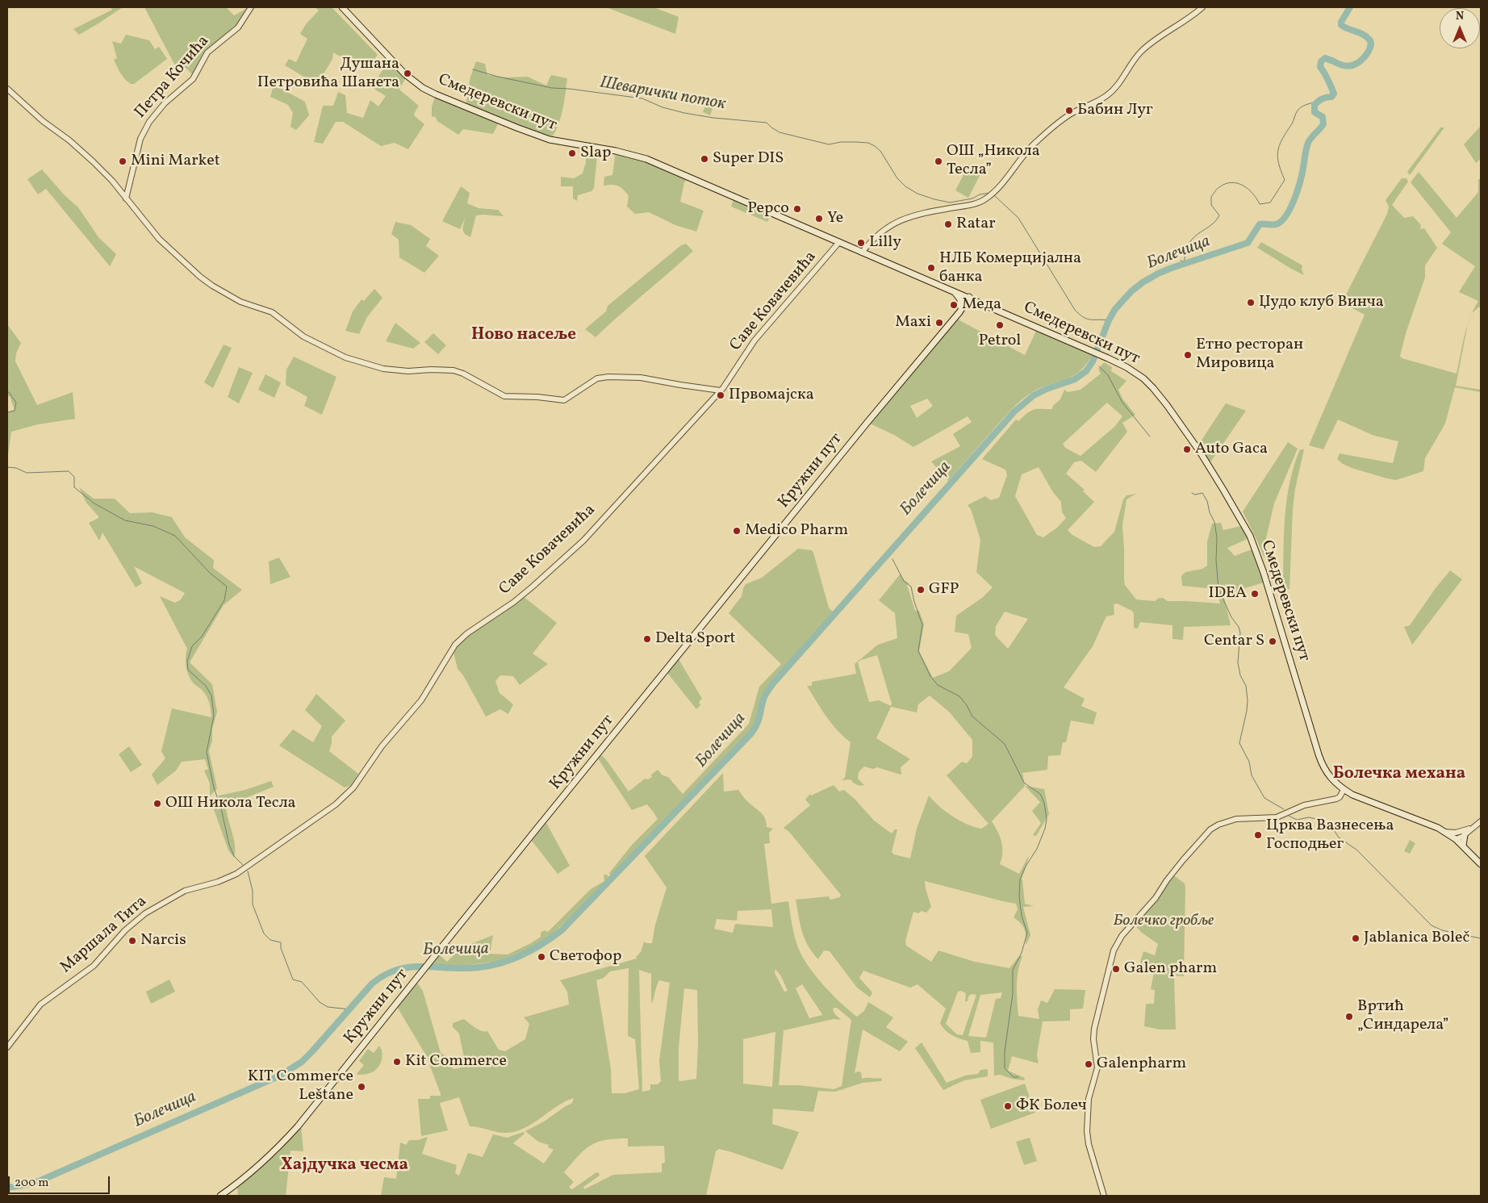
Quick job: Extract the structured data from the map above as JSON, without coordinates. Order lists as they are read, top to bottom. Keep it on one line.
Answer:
{"streets":{"main road":["Смедеревски пут","Кружни пут"],"street":["Петра Кочића","Саве Ковачевића","Маршала Тита"]},"crossings":[["Смедеревски пут","Саве Ковачевића"],["Смедеревски пут","Кружни пут"],["Саве Ковачевића","Маршала Тита"]],"districts":["Ново насеље","Болечка механа","Хајдучка чесма"],"water":["Шеварички поток","Болечица"],"parks":["Болечко гробље"],"places":["Душана Петровића Шанета","Бабин Луг","Slap","Super DIS","Mini Market","ОШ „Никола Тесла”","Pepco","Ye","Ratar","Lilly","НЛБ Комерцијална банка","Џудо клуб Винча","Меда","Maxi","Petrol","Етно ресторан Мировица","Првомајска","Auto Gaca","Medico Pharm","GFP","IDEA","Delta Sport","Centar S","ОШ Никола Тесла","Црква Вазнесења Господњег","Jablanica Boleč","Narcis","Светофор","Galen pharm","Вртић „Синдарела”","Kit Commerce","Galenpharm","KIT Commerce Leštane","ФК Болеч"],"scale_bar":"200 m","north":"top"}
